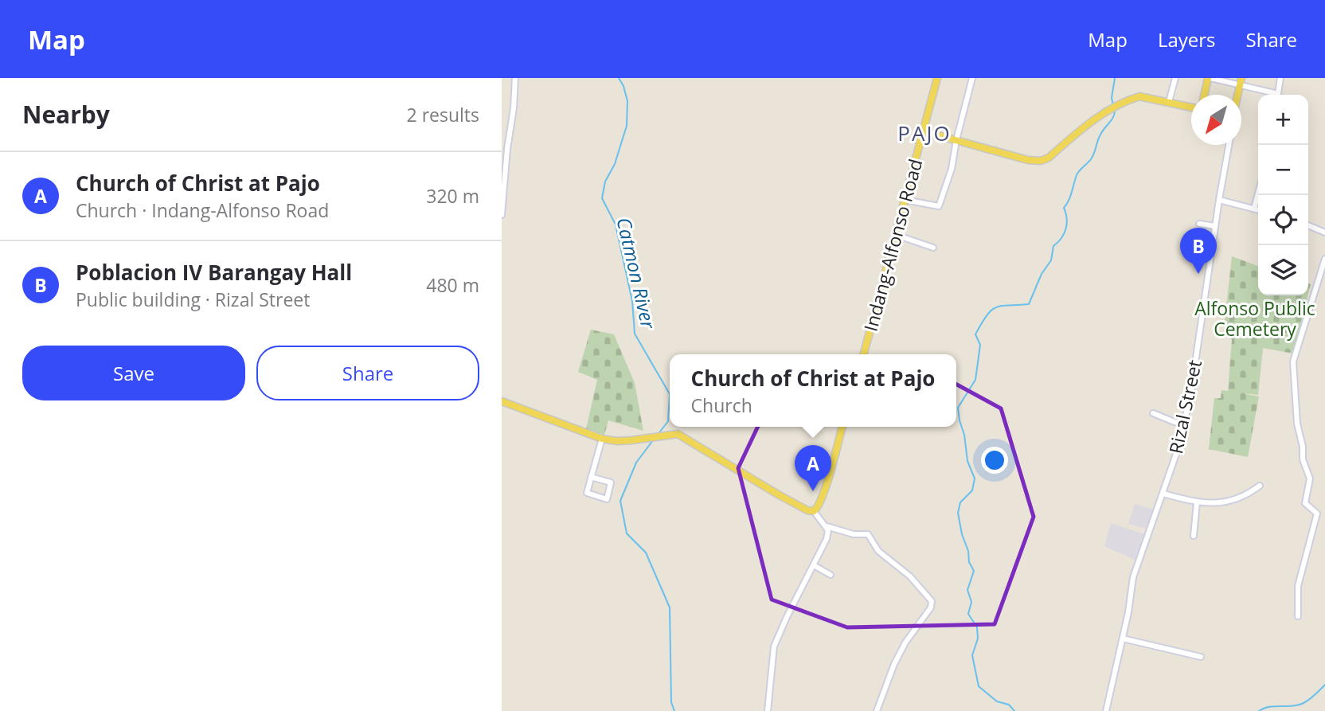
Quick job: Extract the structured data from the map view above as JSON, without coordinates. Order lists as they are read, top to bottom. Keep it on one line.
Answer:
{"streets":{"main road":["Indang-Alfonso Road"],"street":["Rizal Street"]},"districts":["PAJO"],"water":["Catmon River"],"parks":["Alfonso Public Cemetery"],"north":"bottom left","page":{"header":"Map","nav":["Map","Layers","Share"],"heading":["Nearby","2 results"],"map_buttons":["+","−"],"list":[{"mark":"A","name":"Church of Christ at Pajo","note":"Church · Indang-Alfonso Road","value":"320 m"},{"mark":"B","name":"Poblacion IV Barangay Hall","note":"Public building · Rizal Street","value":"480 m"}],"pins":["B","A"],"buttons":["Save","Share"],"popup":["Church of Christ at Pajo","Church"]}}
